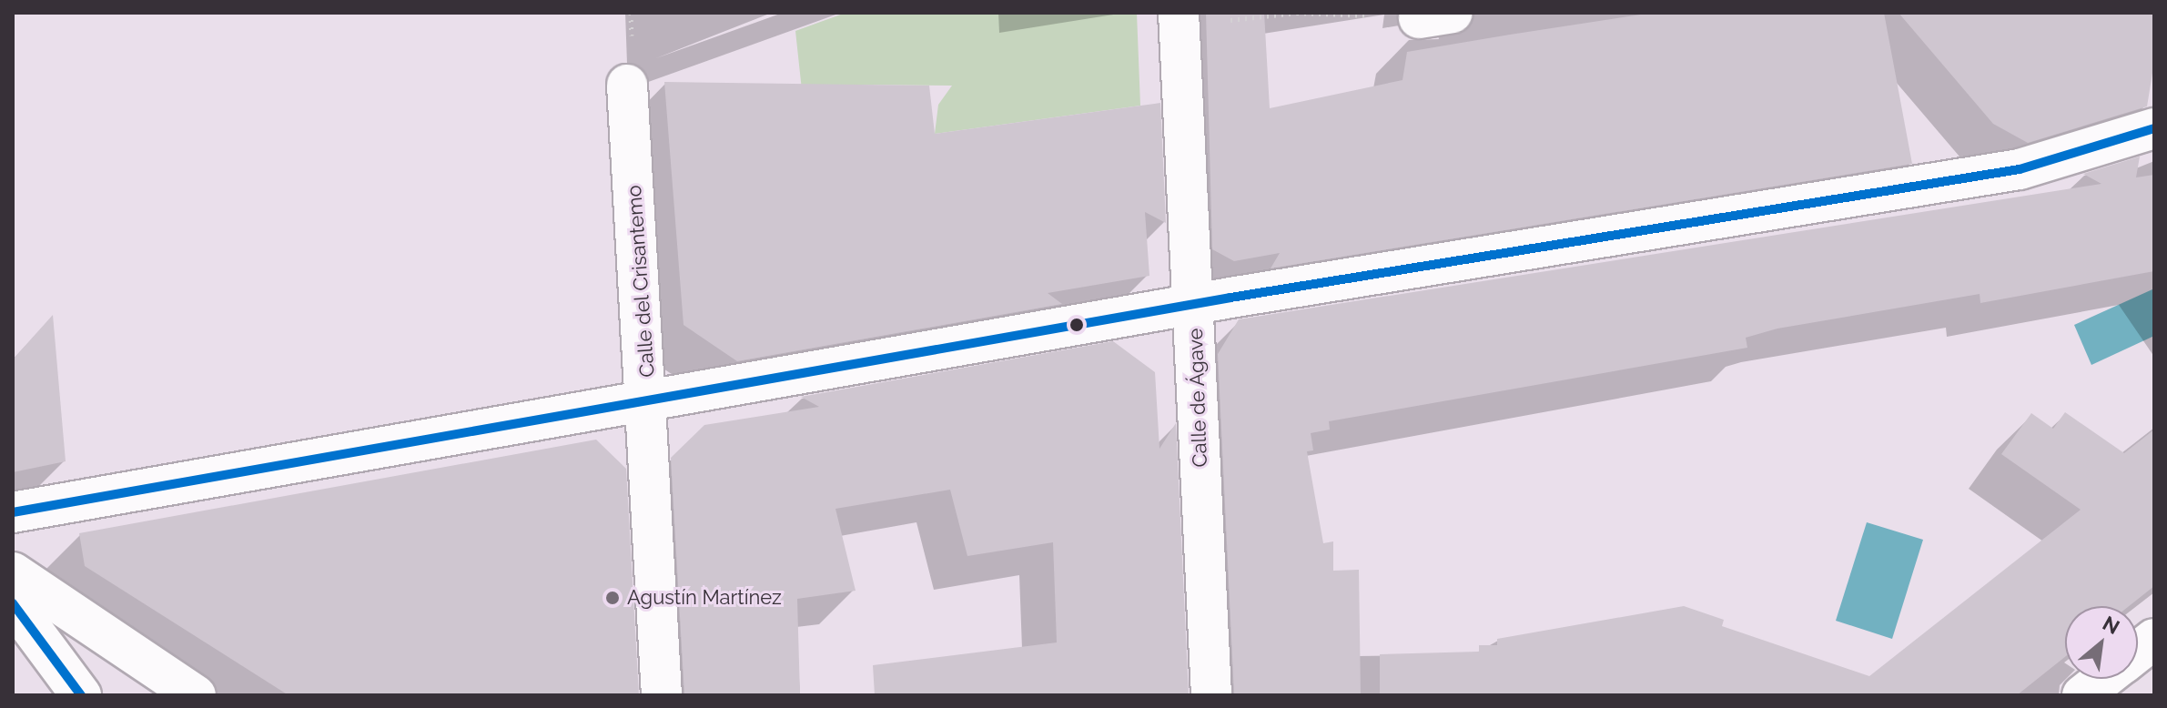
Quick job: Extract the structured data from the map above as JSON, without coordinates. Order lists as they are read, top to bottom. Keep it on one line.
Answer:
{"streets":{"street":["Calle del Crisantemo","Calle de Ágave"]},"places":["Agustín Martínez"],"north":"top right"}
